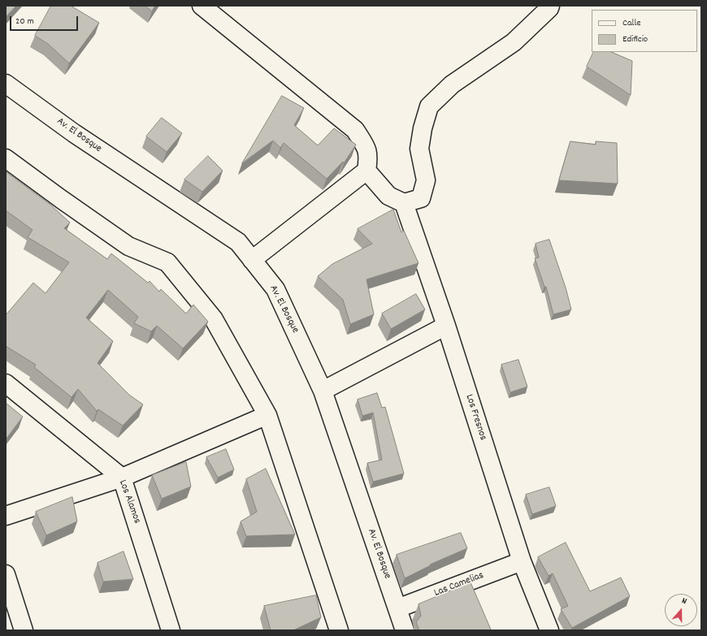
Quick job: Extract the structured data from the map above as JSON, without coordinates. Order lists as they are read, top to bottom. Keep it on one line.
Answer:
{"streets":{"street":["Av. El Bosque","Los Fresnos","Los Alamos","Las Camelias"]},"crossings":[["Av. El Bosque","Las Camelias"],["Los Fresnos","Las Camelias"]],"legend":["Calle","Edificio"],"scale_bar":"20 m","north":"top"}
